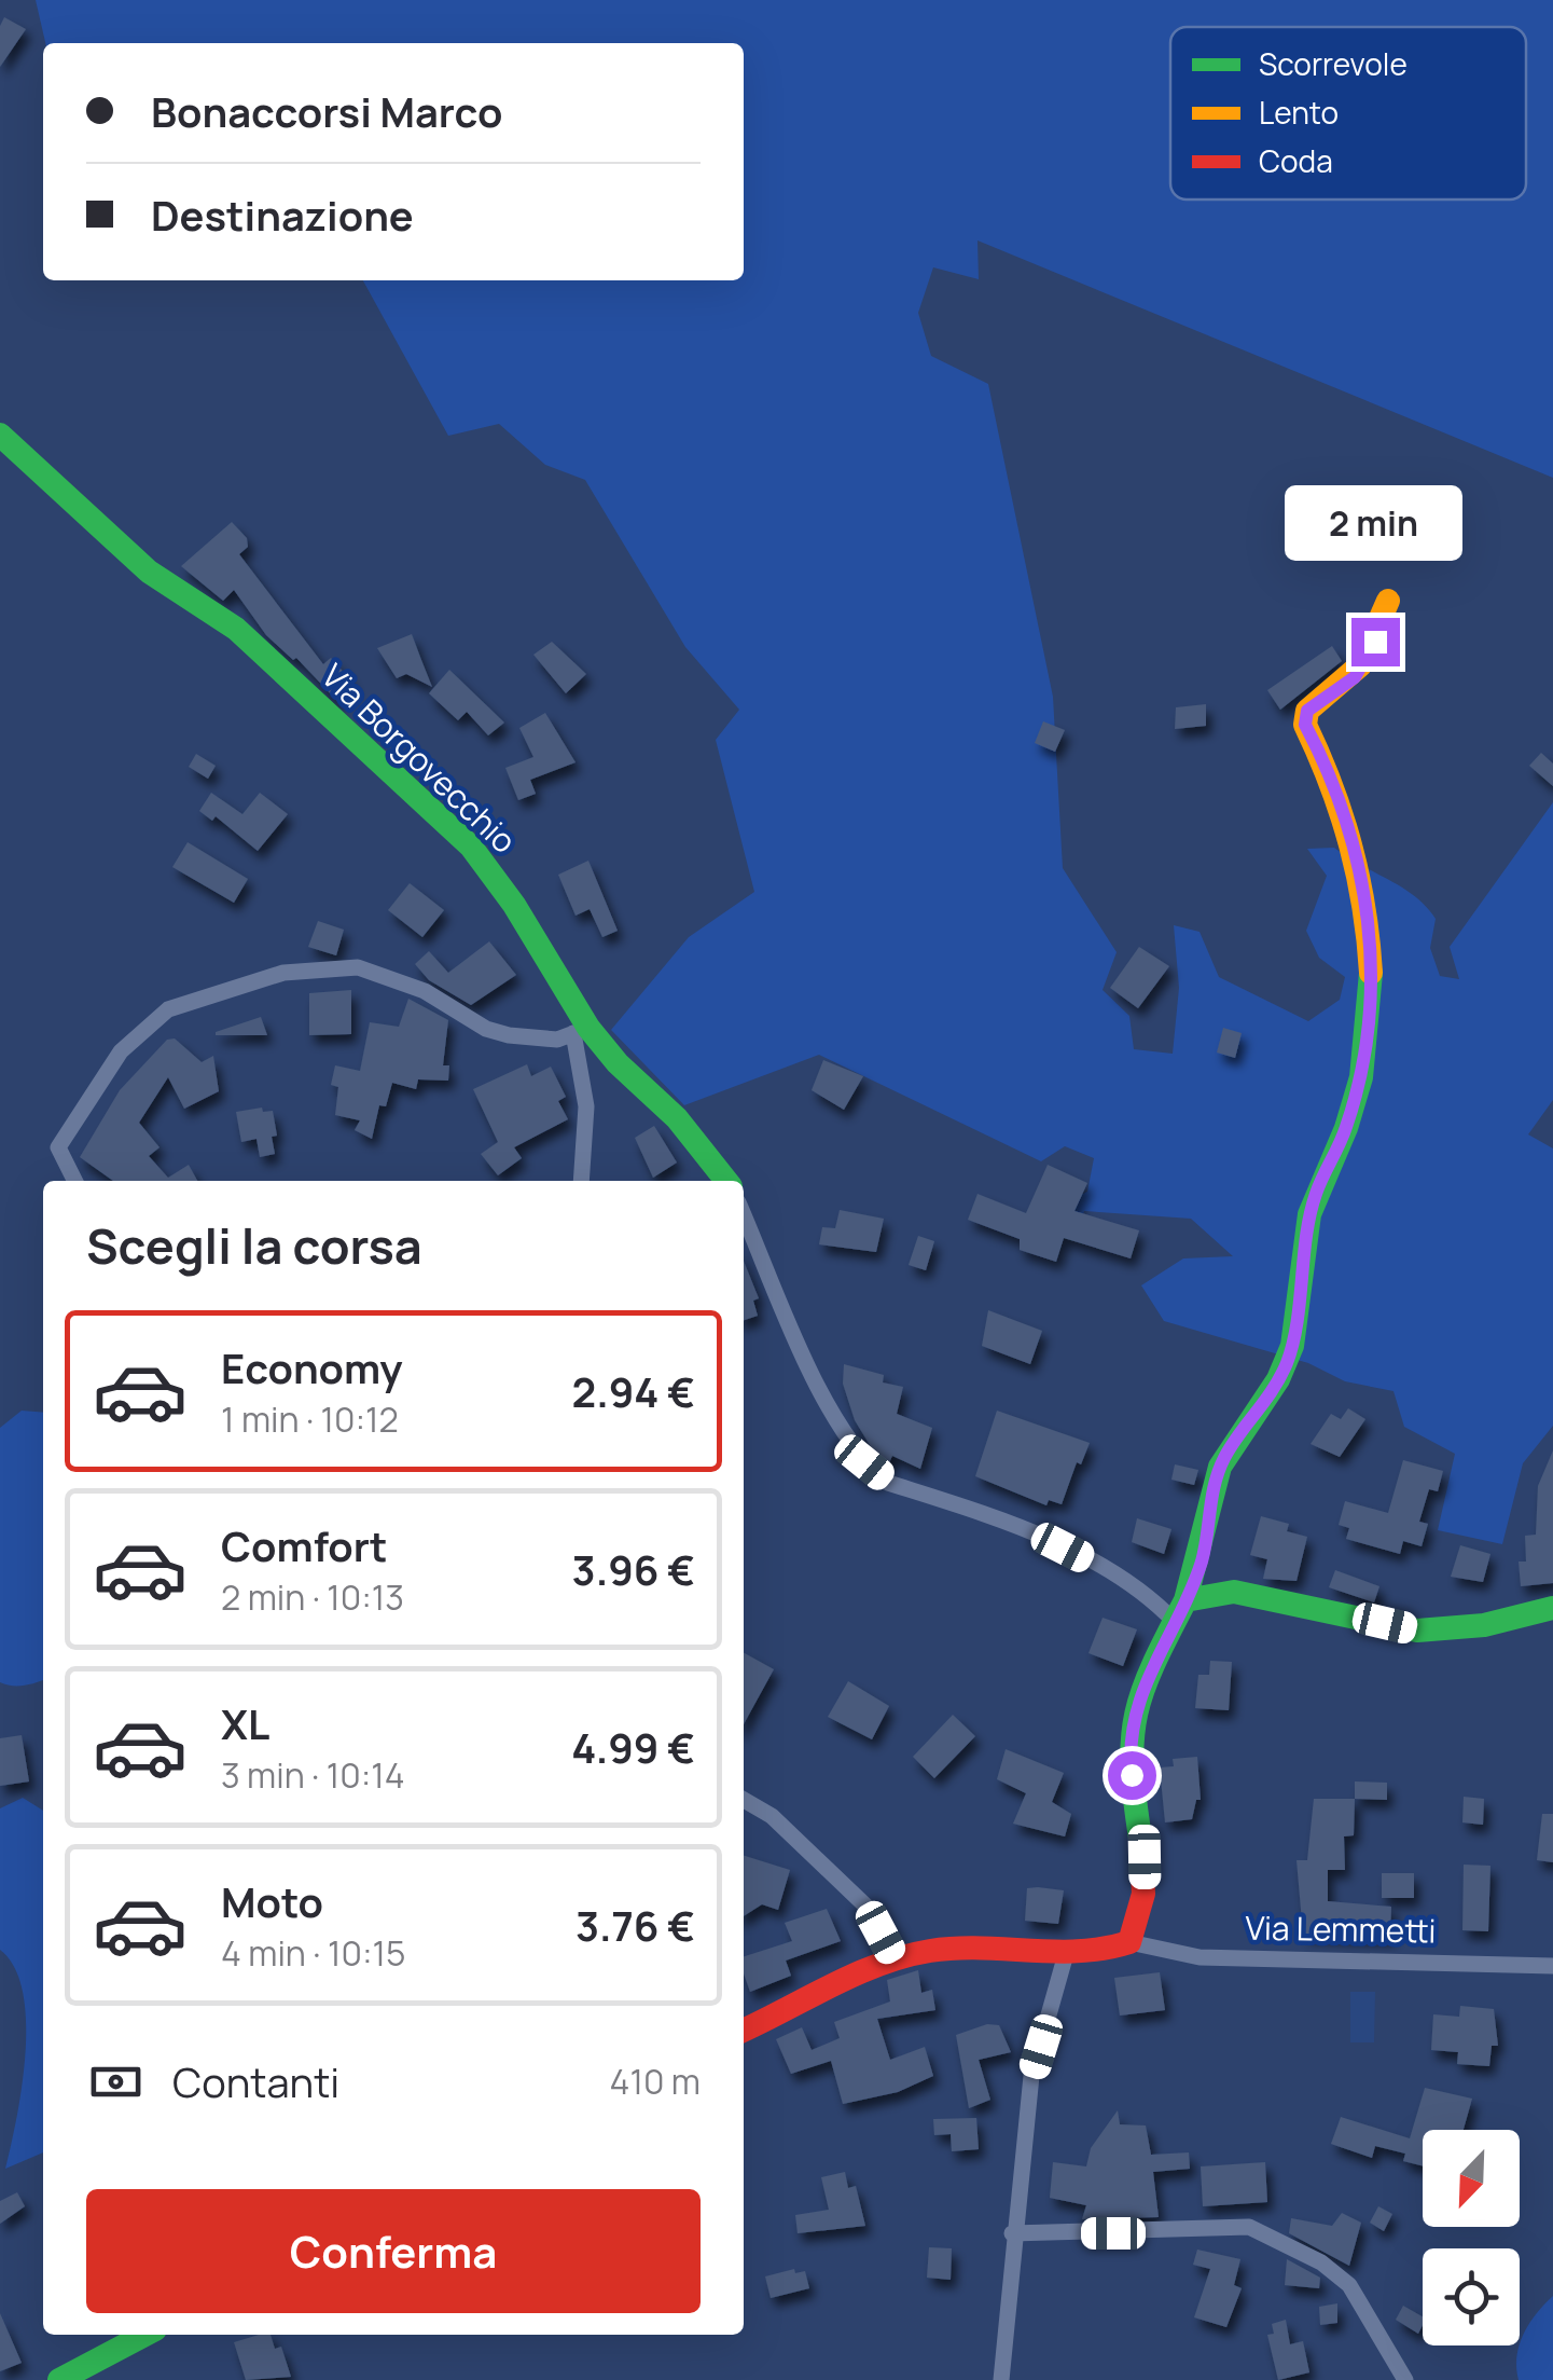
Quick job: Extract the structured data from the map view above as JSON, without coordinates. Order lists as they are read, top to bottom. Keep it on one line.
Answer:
{"streets":{"street":["Via Borgovecchio","Via Lemmetti"]},"legend":["Scorrevole","Lento","Coda"],"north":"bottom left","page":{"banner":["Bonaccorsi Marco","Destinazione"],"bubble":"2 min","heading":"Scegli la corsa","list":[{"name":"Economy","note":"1 min · 10:12","value":"2.94 €"},{"name":"Comfort","note":"2 min · 10:13","value":"3.96 €"},{"name":"XL","note":"3 min · 10:14","value":"4.99 €"},{"name":"Moto","note":"4 min · 10:15","value":"3.76 €"}],"pay":["Contanti","410 m"],"buttons":"Conferma"}}
